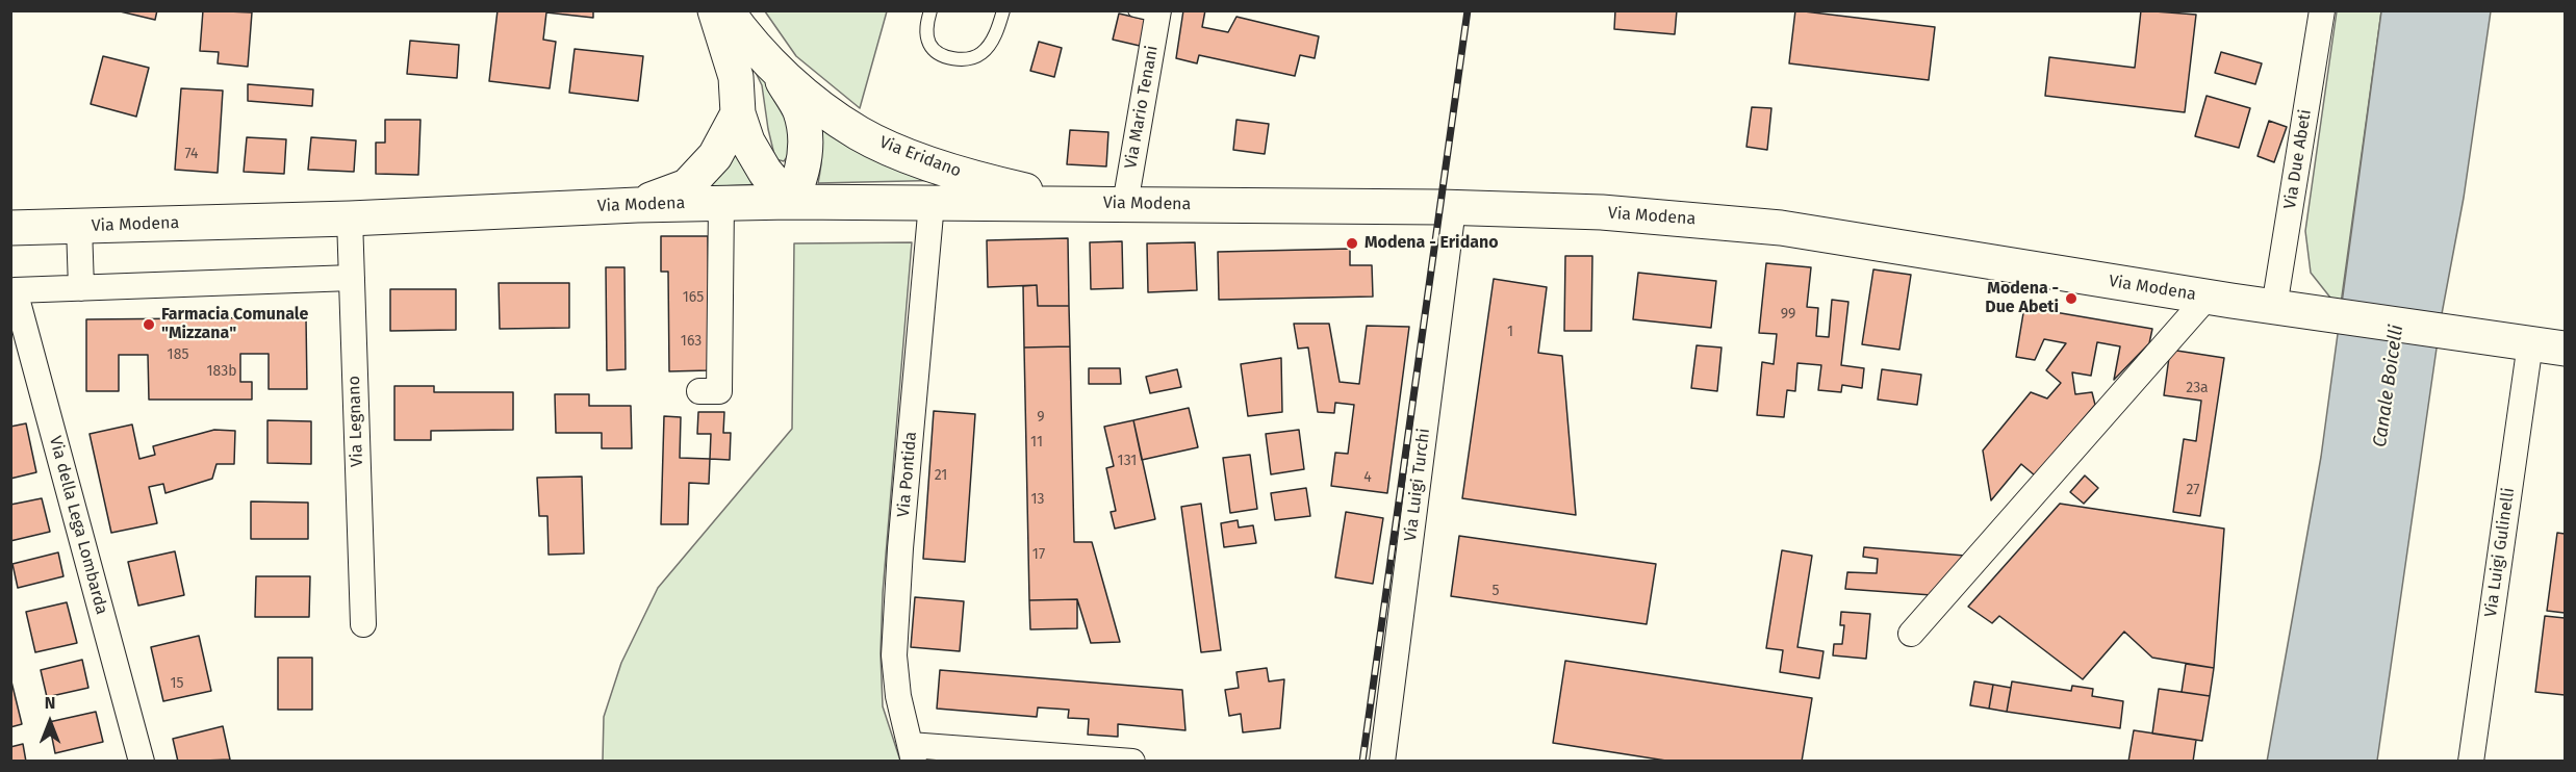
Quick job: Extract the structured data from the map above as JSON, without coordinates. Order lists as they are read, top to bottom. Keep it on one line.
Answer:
{"streets":{"main road":["Via Eridano","Via Modena"],"street":["Via Mario Tenani","Via Due Abeti","Via Legnano","Via Pontida","Via Luigi Turchi","Via della Lega Lombarda","Via Luigi Gulinelli"]},"crossings":[["Via Mario Tenani","Via Modena"],["Via Eridano","Via Modena"],["Via Due Abeti","Via Modena"],["Via Modena","Via Legnano"],["Via Modena","Via Pontida"],["Via Modena","Via Luigi Turchi"],["Via Modena","Via della Lega Lombarda"],["Via Modena","Via Luigi Gulinelli"]],"water":["Canale Boicelli"],"places":["Modena - Eridano","Modena - Due Abeti","Farmacia Comunale \"Mizzana\""],"house_numbers":["74","165","99","1","163","185","183b","23a","9","11","131","21","4","27","13","17","5","15"],"north":"top"}
